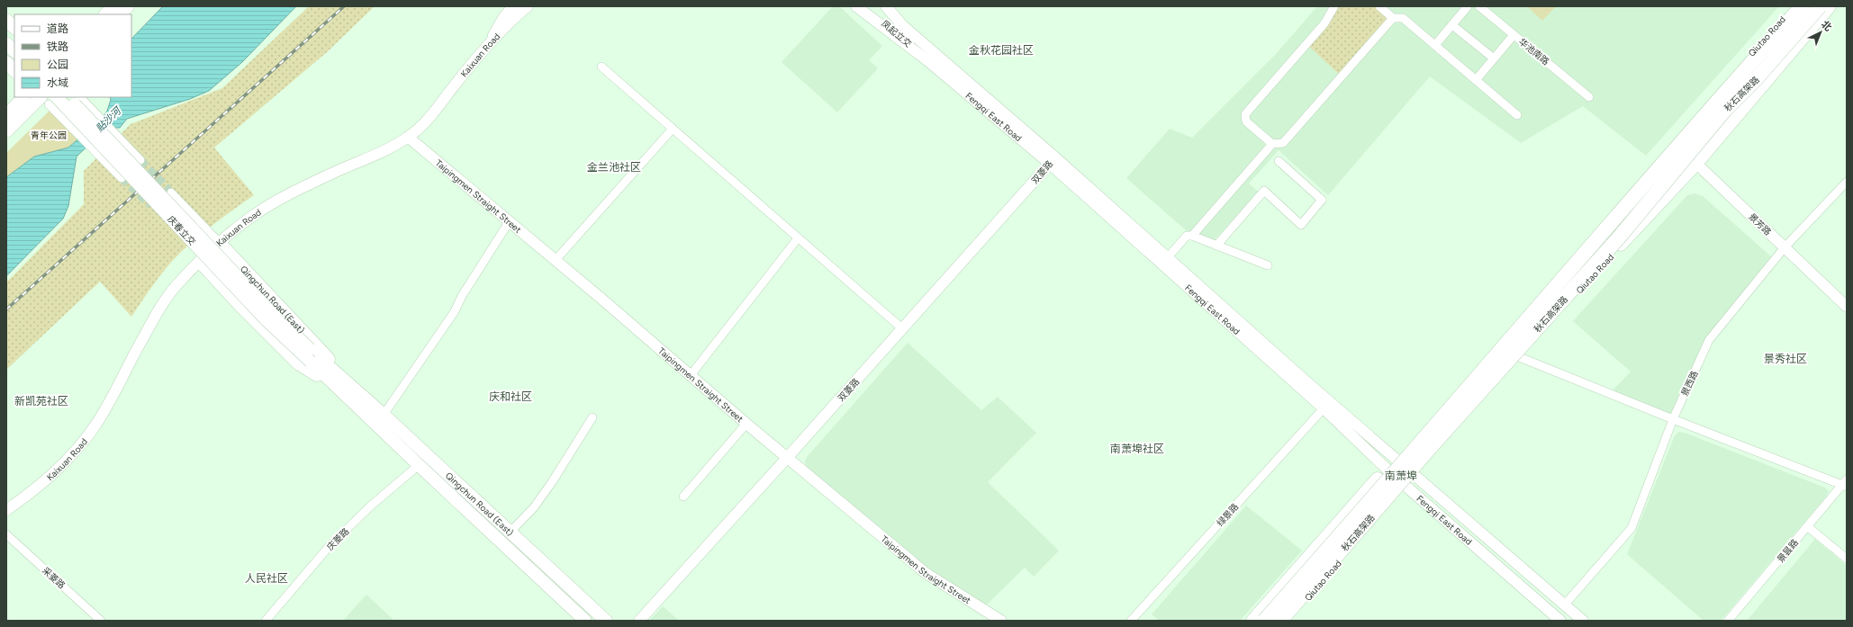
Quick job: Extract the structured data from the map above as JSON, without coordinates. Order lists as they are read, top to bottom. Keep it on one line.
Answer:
{"streets":{"highway":["秋石高架路"],"main road":["凤起立交","Qiutao Road","Kaixuan Road","Fengqi East Road","双菱路","Taipingmen Straight Street","景芳路","庆春立交","Qingchun Road (East)"],"street":["华池南路","景西路","绿景路","庆菱路","景昙路","采菱路"]},"crossings":[["凤起立交","Fengqi East Road"],["Qiutao Road","Fengqi East Road"],["Qiutao Road","景芳路"],["Kaixuan Road","Taipingmen Straight Street"],["Kaixuan Road","Qingchun Road (East)"],["Fengqi East Road","双菱路"],["Fengqi East Road","景西路"],["Fengqi East Road","绿景路"],["双菱路","Taipingmen Straight Street"],["景芳路","景西路"],["庆春立交","Qingchun Road (East)"],["Qingchun Road (East)","庆菱路"]],"districts":["金秋花园社区","金兰池社区","景秀社区","庆和社区","新凯苑社区","南萧埠社区","南萧埠","人民社区"],"water":["贴沙河"],"parks":["青年公园"],"legend":["道路","铁路","公园","水域"],"north":"top right"}
